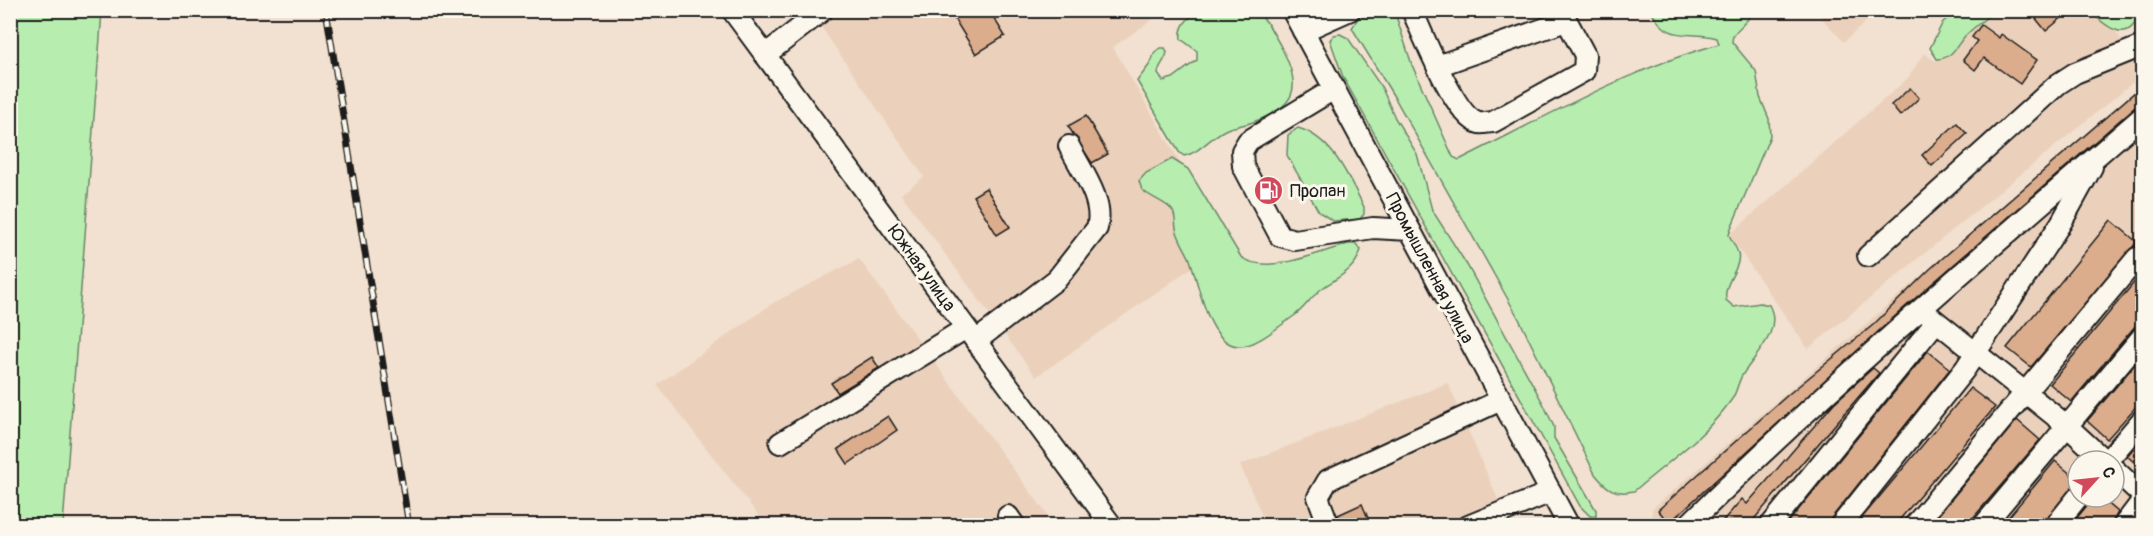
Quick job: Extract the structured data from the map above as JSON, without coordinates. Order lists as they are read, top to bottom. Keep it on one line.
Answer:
{"streets":{"street":["Южная улица","Промышленная улица"]},"places":{"fuel station":["Пропан"]},"north":"top right"}
